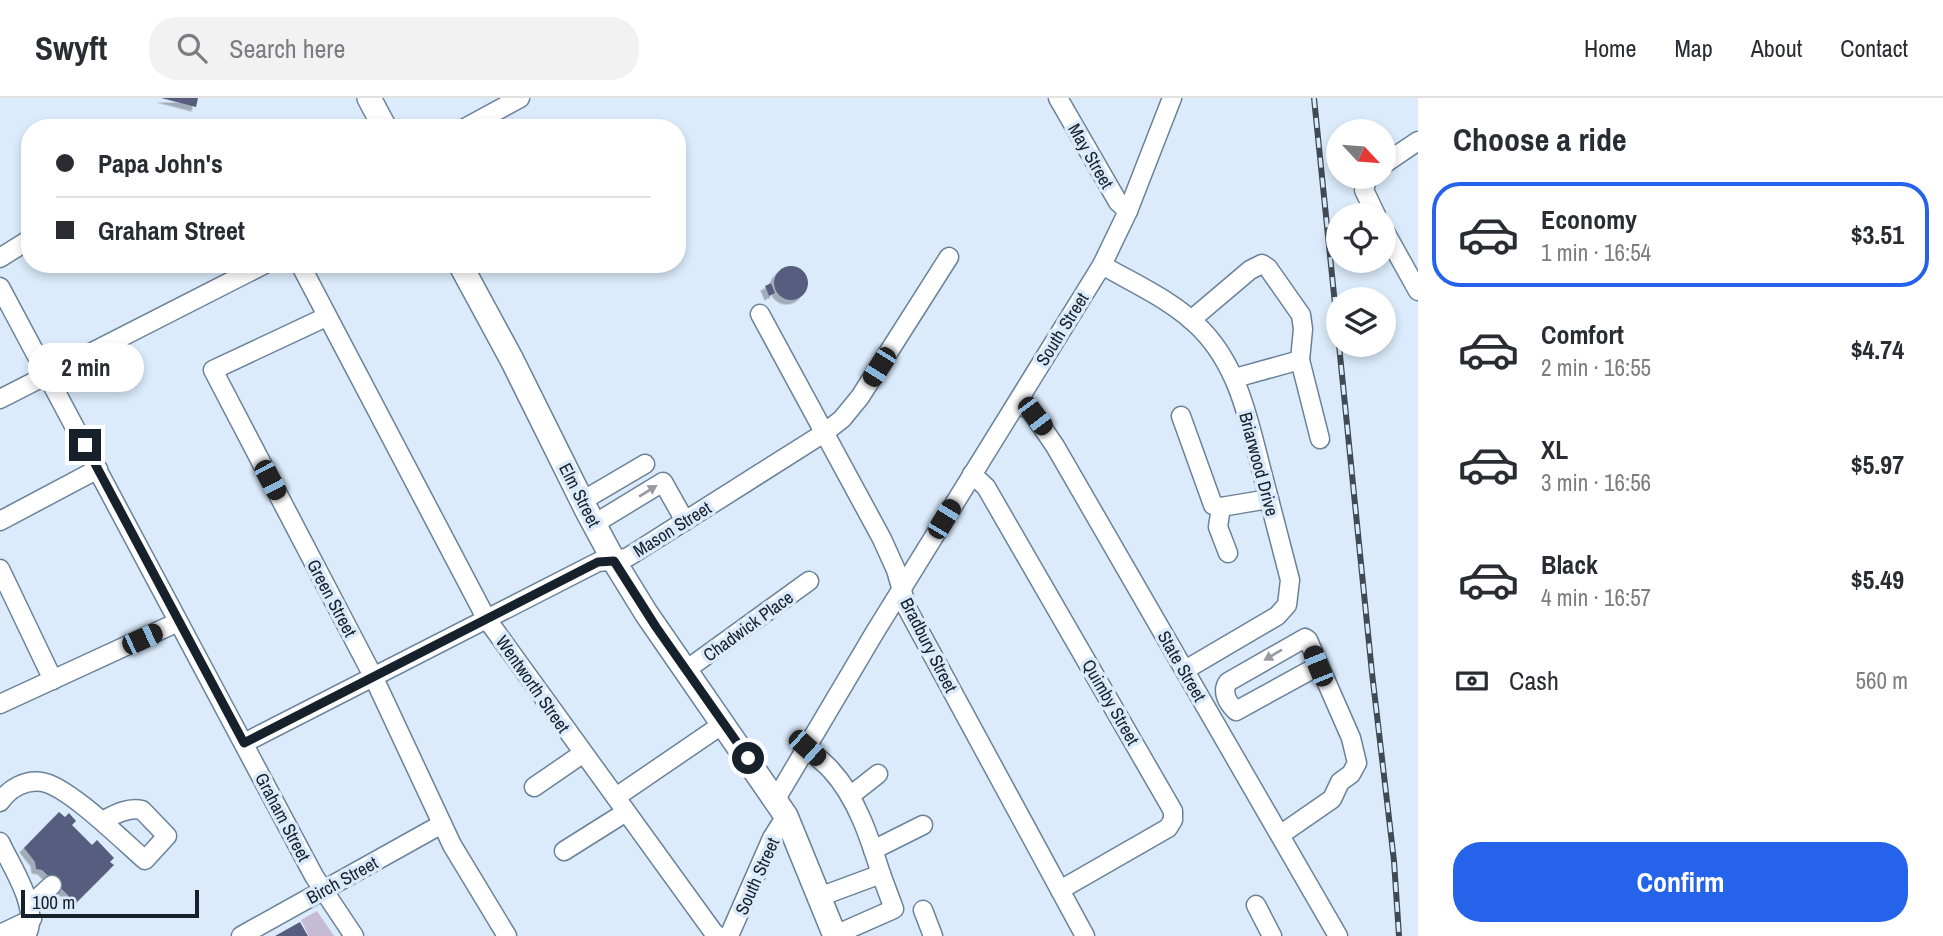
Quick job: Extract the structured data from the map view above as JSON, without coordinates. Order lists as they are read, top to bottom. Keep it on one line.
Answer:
{"streets":{"main road":["Elm Street"],"street":["May Street","South Street","Briarwood Drive","Mason Street","Green Street","Chadwick Place","Bradbury Street","State Street","Wentworth Street","Quimby Street","Graham Street","Birch Street"]},"crossings":[["May Street","South Street"],["South Street","Briarwood Drive"],["South Street","Elm Street"],["South Street","Bradbury Street"],["South Street","State Street"],["South Street","Quimby Street"],["Briarwood Drive","State Street"],["Elm Street","Mason Street"],["Elm Street","Chadwick Place"],["Mason Street","Green Street"],["Mason Street","Bradbury Street"],["Mason Street","Wentworth Street"],["Mason Street","Graham Street"],["Green Street","Wentworth Street"],["Green Street","Birch Street"],["Bradbury Street","Quimby Street"],["Graham Street","Birch Street"]],"scale_bar":"100 m","north":"bottom right","page":{"header":"Swyft","search":"Search here","nav":["Home","Map","About","Contact"],"heading":"Choose a ride","banner":["Papa John's","Graham Street"],"list":[{"name":"Economy","note":"1 min · 16:54","value":"$3.51"},{"name":"Comfort","note":"2 min · 16:55","value":"$4.74"},{"name":"XL","note":"3 min · 16:56","value":"$5.97"},{"name":"Black","note":"4 min · 16:57","value":"$5.49"}],"bubble":"2 min","pay":["Cash","560 m"],"buttons":"Confirm","scale":"100 m"}}
